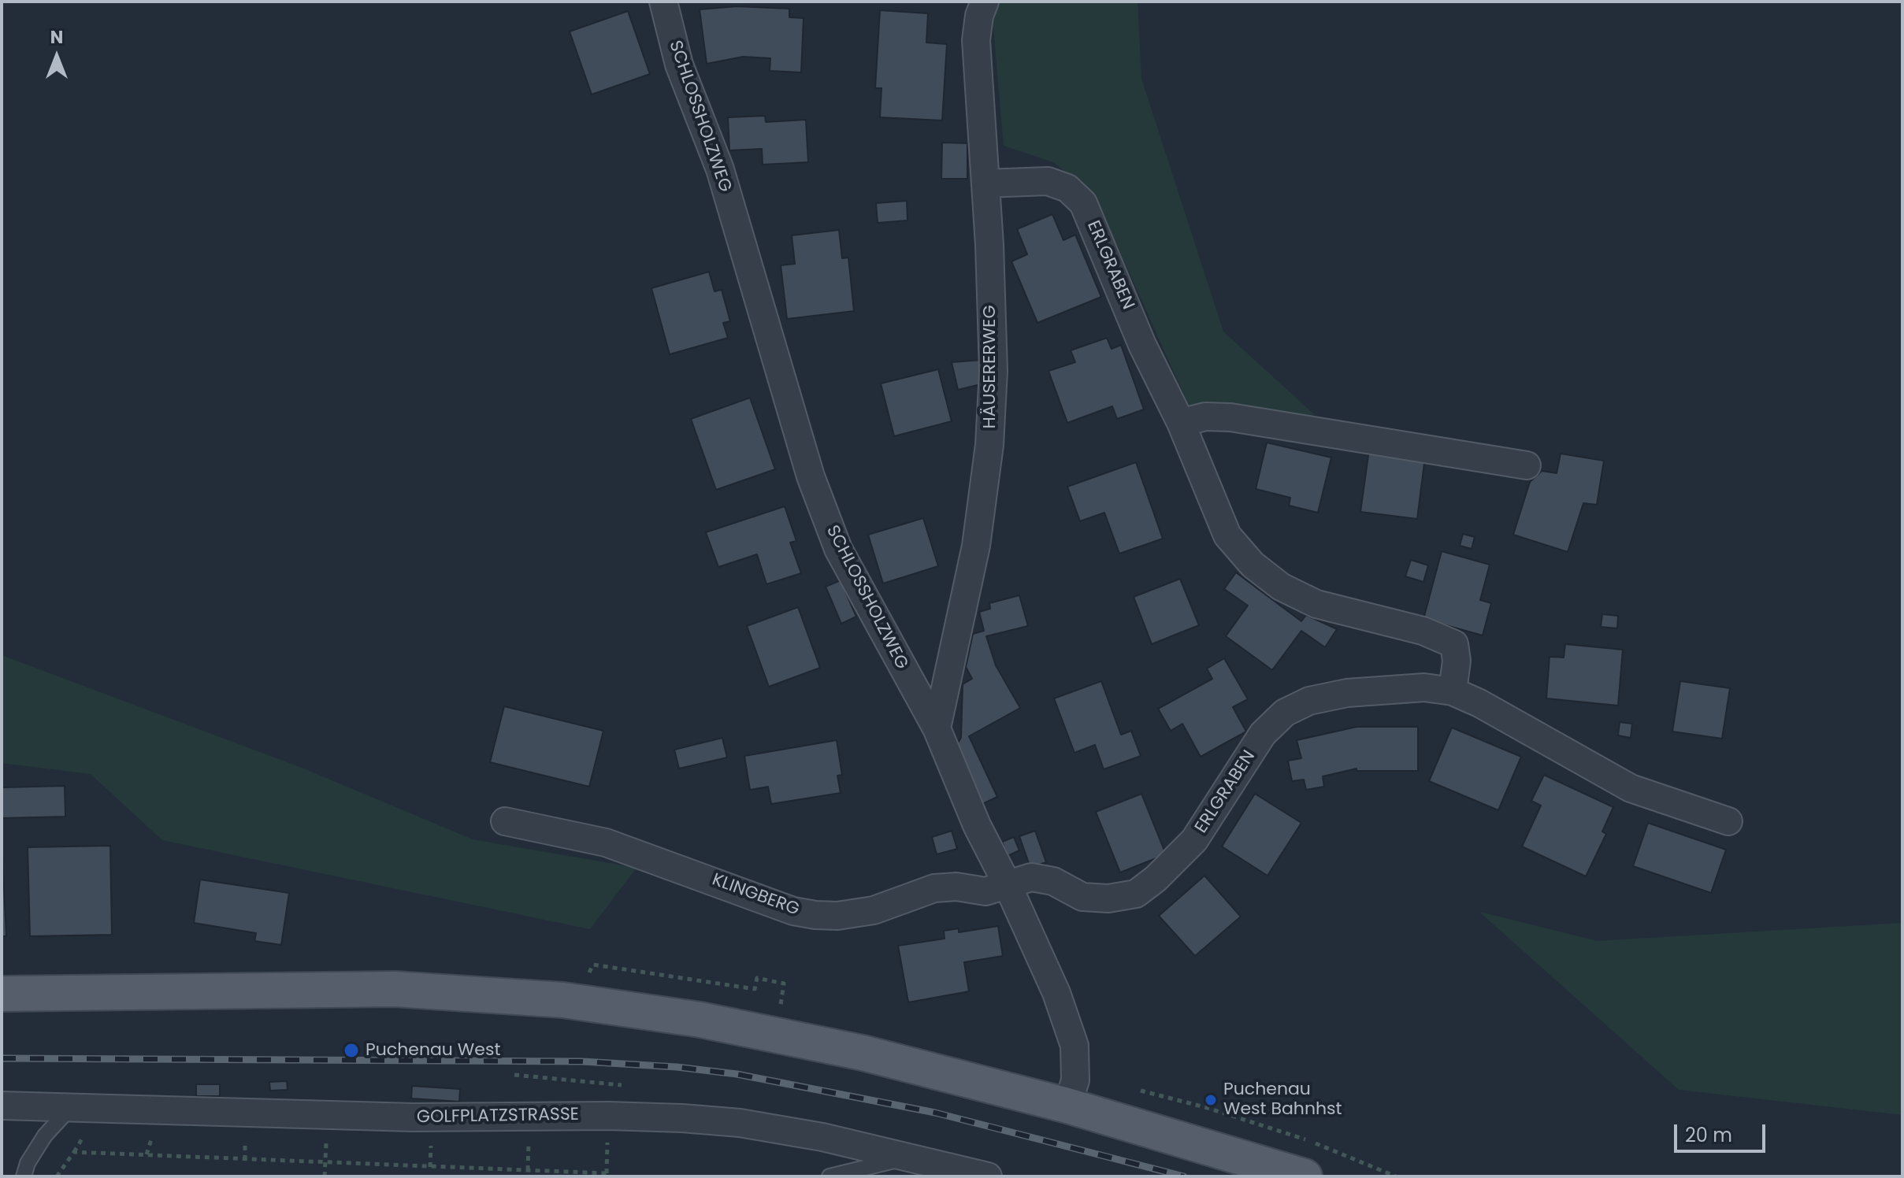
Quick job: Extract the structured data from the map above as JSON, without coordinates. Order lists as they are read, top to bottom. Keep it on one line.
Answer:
{"streets":{"street":["SCHLOSSHOLZWEG","ERLGRABEN","HÄUSERERWEG","KLINGBERG","GOLFPLATZSTRASSE"]},"crossings":[["SCHLOSSHOLZWEG","ERLGRABEN"],["SCHLOSSHOLZWEG","HÄUSERERWEG"],["SCHLOSSHOLZWEG","KLINGBERG"],["ERLGRABEN","HÄUSERERWEG"],["ERLGRABEN","KLINGBERG"]],"places":["Puchenau West","Puchenau West Bahnhst"],"scale_bar":"20 m","north":"top"}
